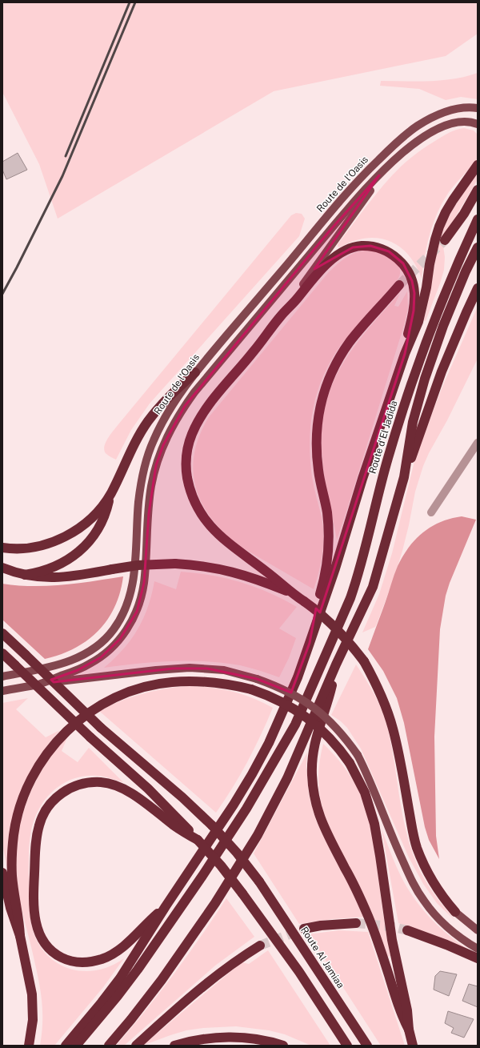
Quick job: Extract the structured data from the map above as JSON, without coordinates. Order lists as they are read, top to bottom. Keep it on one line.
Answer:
{"streets":{"highway":["Route d'El Jadida","Route Al Jamiaa"],"main road":["Route de l'Oasis"]}}
